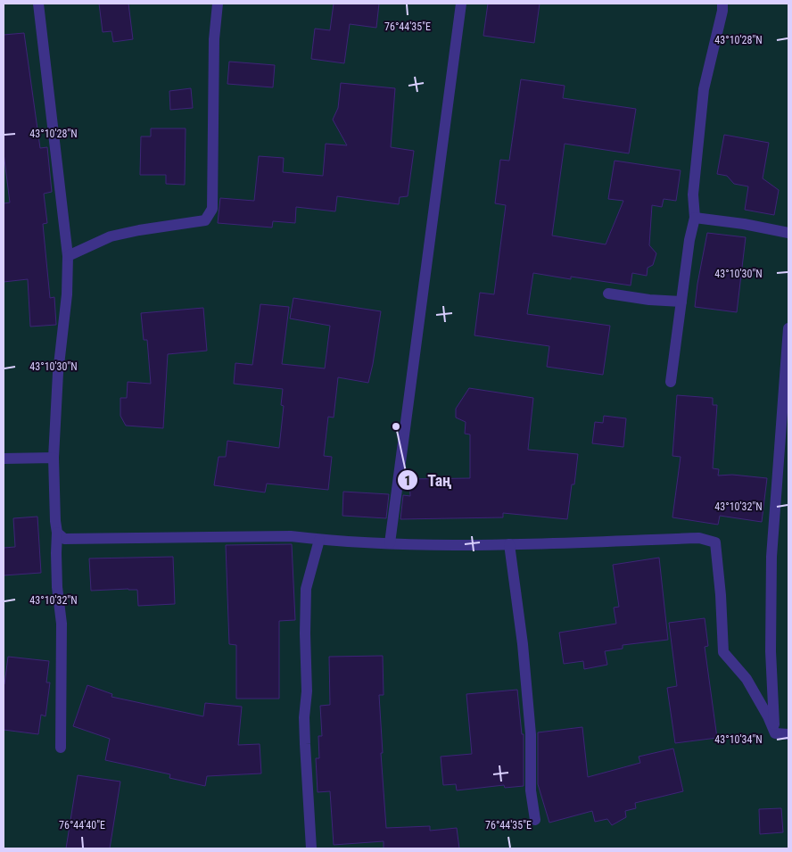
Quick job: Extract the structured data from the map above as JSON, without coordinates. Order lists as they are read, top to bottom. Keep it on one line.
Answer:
{"places":["Таң"],"coordinates":["76°44'35\"E","43°10'28\"N","43°10'30\"N","43°10'32\"N","43°10'34\"N","76°44'40\"E"]}
